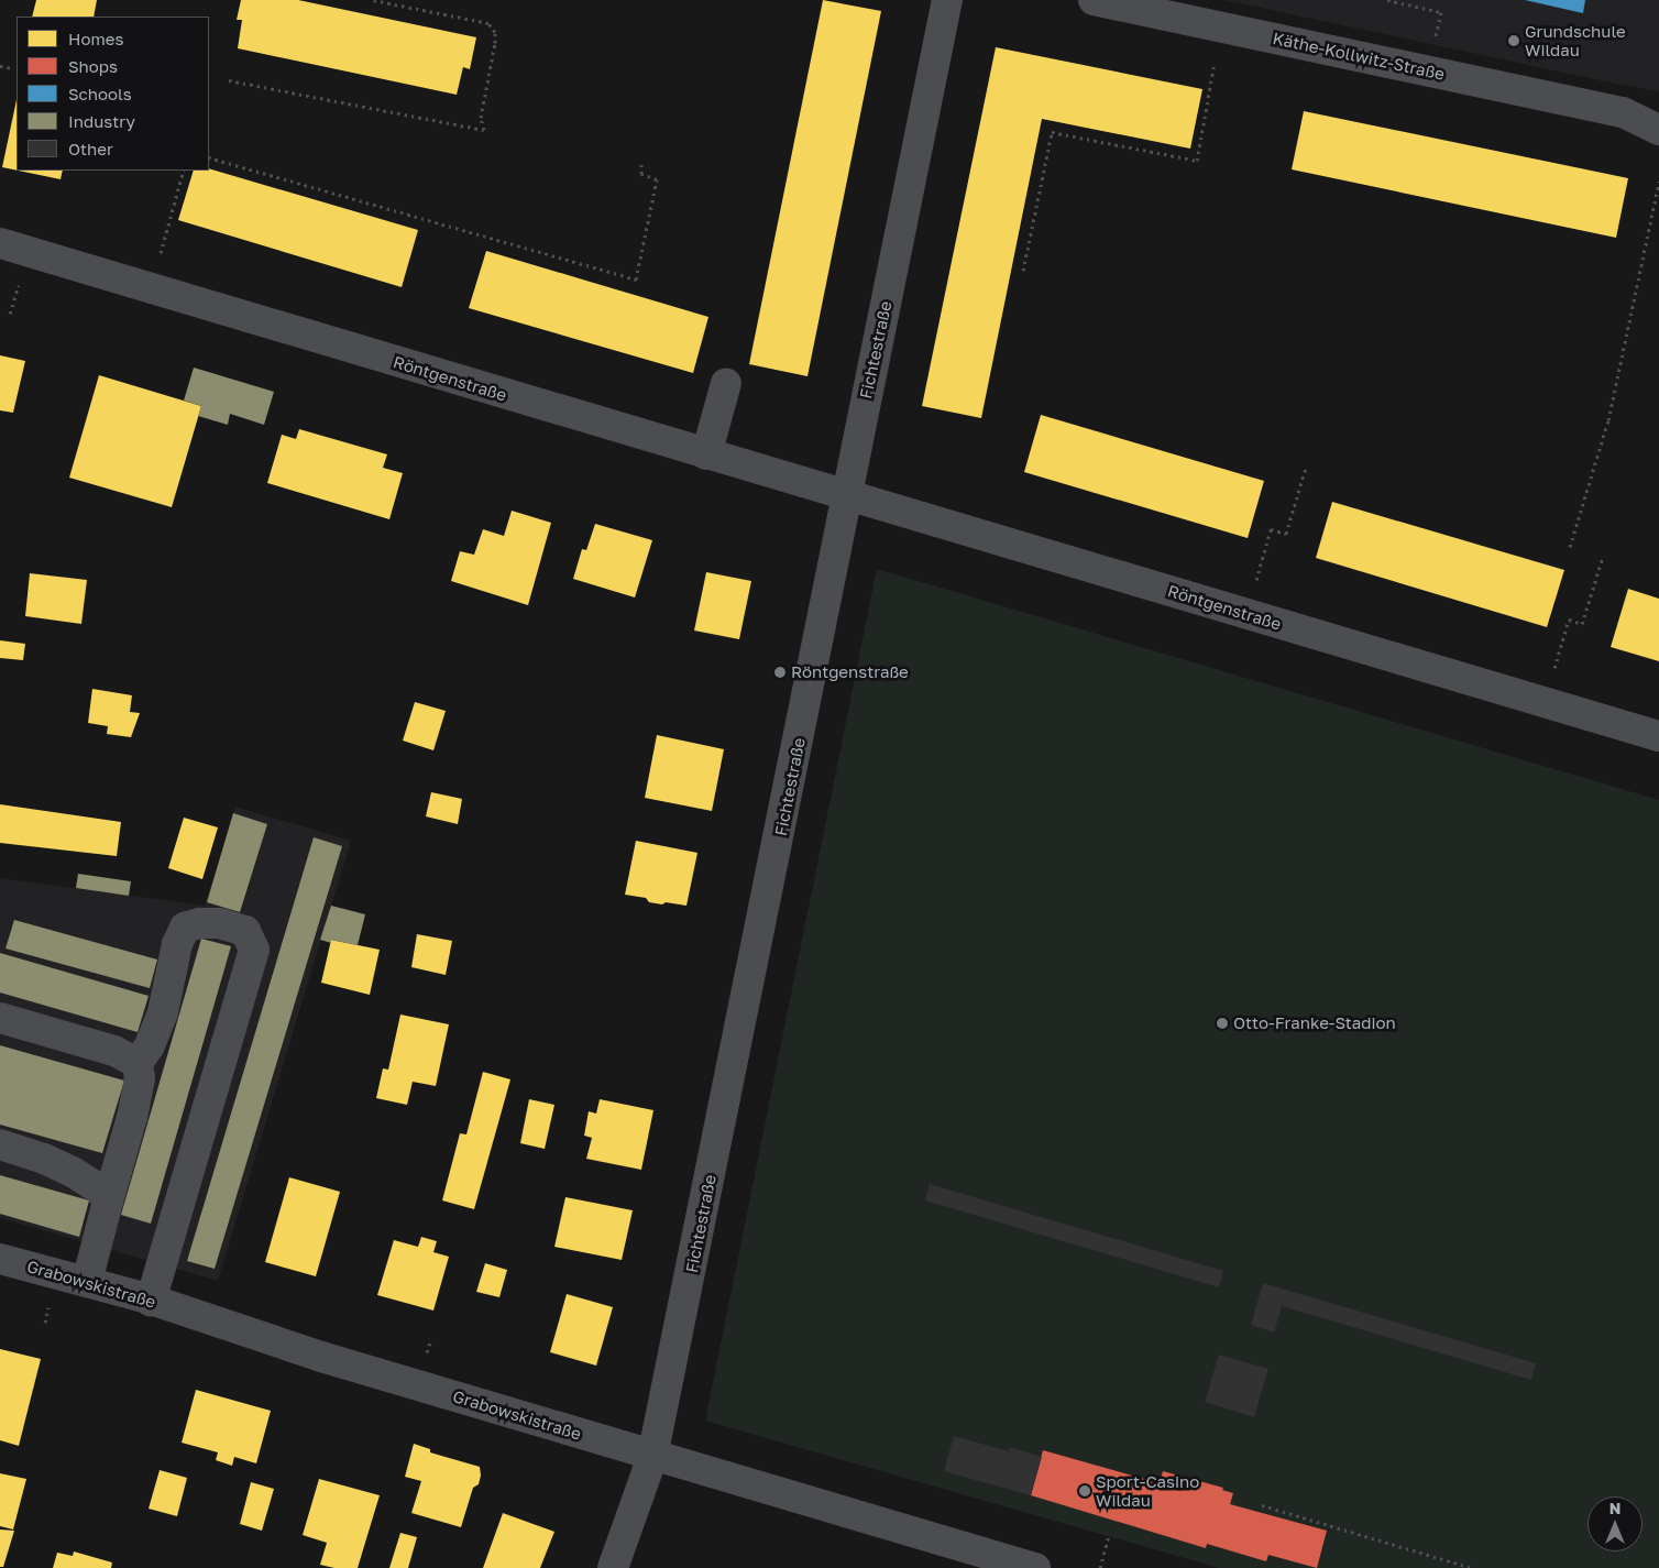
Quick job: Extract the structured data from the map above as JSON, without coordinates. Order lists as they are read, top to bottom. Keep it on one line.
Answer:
{"streets":{"street":["Käthe-Kollwitz-Straße","Fichtestraße","Röntgenstraße","Grabowskistraße"]},"crossings":[["Fichtestraße","Röntgenstraße"],["Fichtestraße","Grabowskistraße"]],"places":["Grundschule Wildau","Röntgenstraße","Otto-Franke-Stadion","Sport-Casino Wildau"],"legend":["Homes","Shops","Schools","Industry","Other"],"north":"top"}
